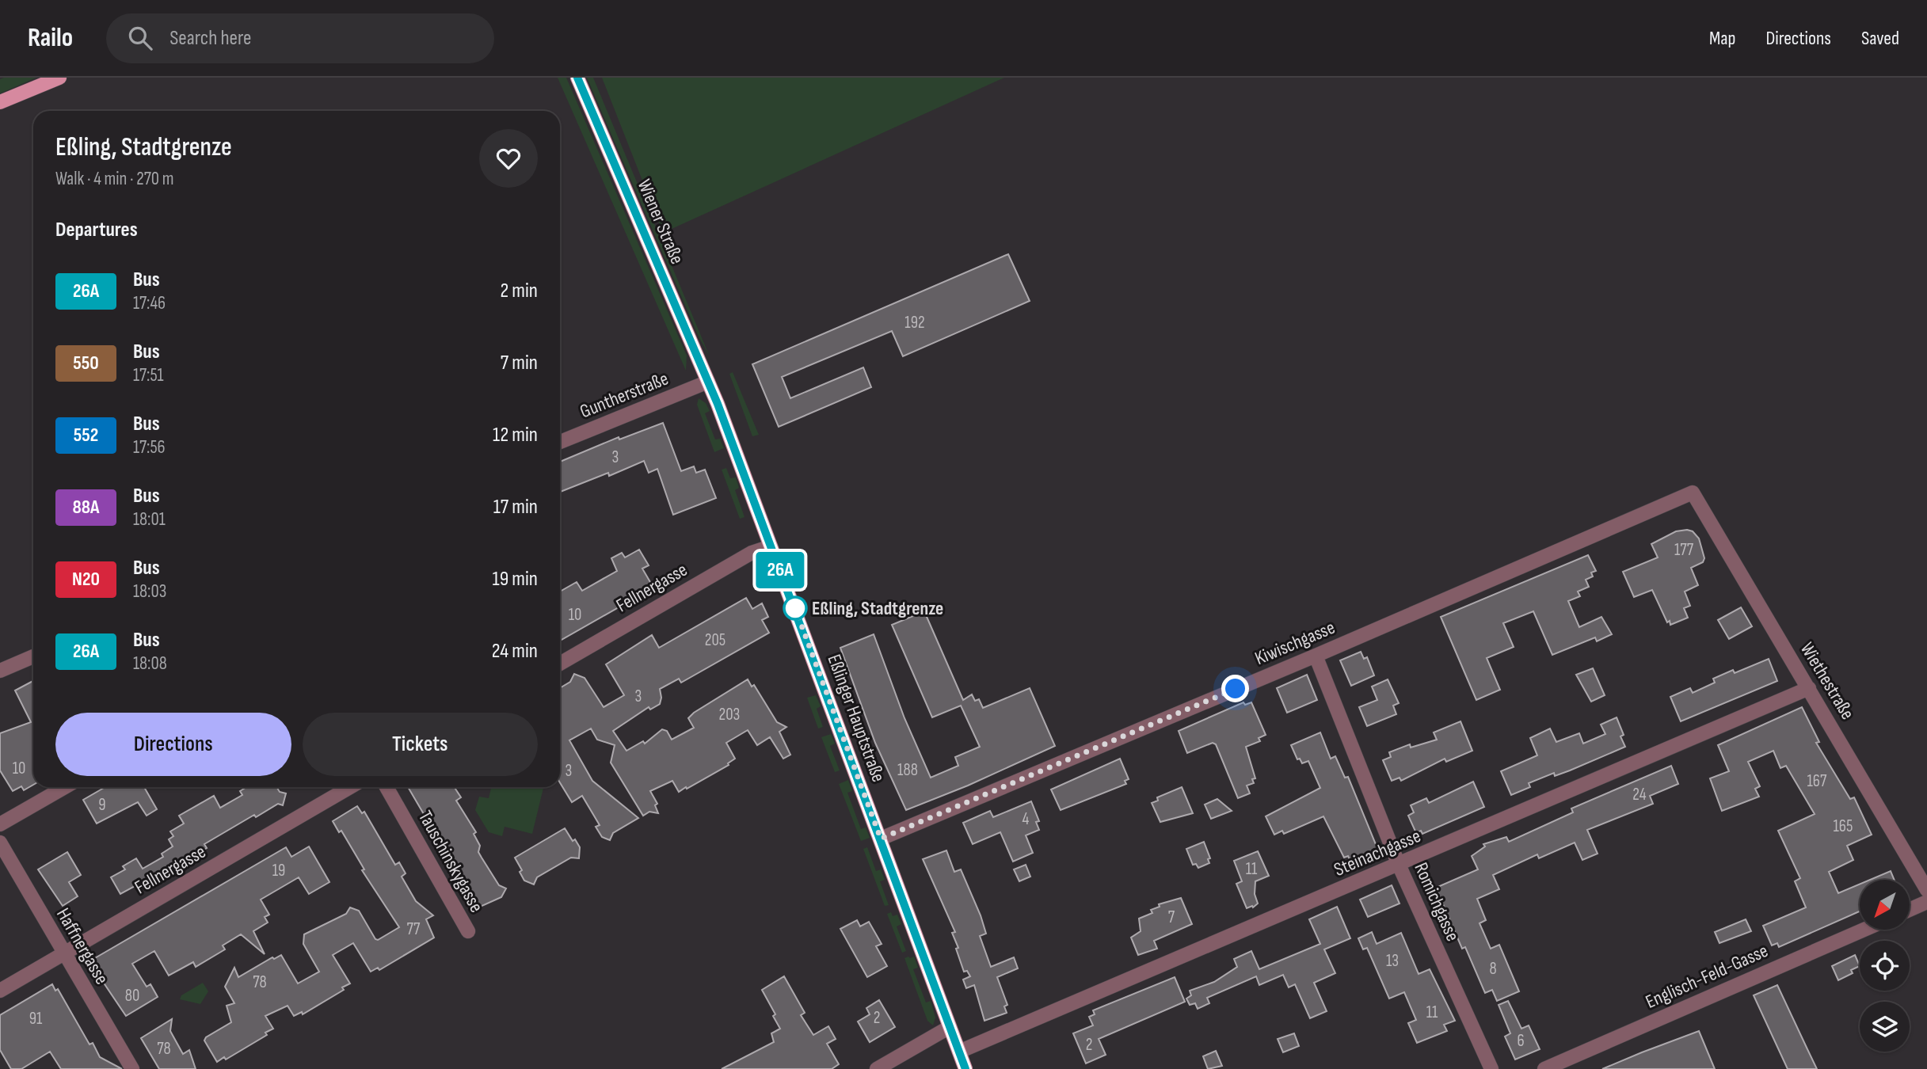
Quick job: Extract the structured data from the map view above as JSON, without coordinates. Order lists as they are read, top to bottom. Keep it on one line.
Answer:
{"streets":{"main road":["Wiener Straße","Eßlinger Hauptstraße"],"street":["Guntherstraße","Fellnergasse","Kiwischgasse","Wiethestraße","Steinachgasse","Tauschinskygasse","Romichgasse","Haffnergasse","Englisch-Feld-Gasse"]},"crossings":[["Wiener Straße","Guntherstraße"],["Wiener Straße","Eßlinger Hauptstraße"],["Guntherstraße","Eßlinger Hauptstraße"],["Fellnergasse","Eßlinger Hauptstraße"],["Fellnergasse","Haffnergasse"],["Kiwischgasse","Wiethestraße"],["Kiwischgasse","Eßlinger Hauptstraße"],["Kiwischgasse","Romichgasse"],["Wiethestraße","Steinachgasse"],["Eßlinger Hauptstraße","Steinachgasse"],["Steinachgasse","Romichgasse"]],"places":["Eßling, Stadtgrenze"],"lines":["bus line 26A"],"house_numbers":["192","3","177","10","205","3","203","10","188","3","167","24","9","4","165","11","19","7","77","13","8","78","80","11","2","91","6","2","78"],"north":"bottom left","page":{"header":"Railo","search":"Search here","nav":["Map","Directions","Saved"],"on_map":"26A","heading":[["Eßling, Stadtgrenze","Walk · 4 min · 270 m"],"Departures"],"list":[{"mark":"26A","name":"Bus","note":"17:46","value":"2 min"},{"mark":"550","name":"Bus","note":"17:51","value":"7 min"},{"mark":"552","name":"Bus","note":"17:56","value":"12 min"},{"mark":"88A","name":"Bus","note":"18:01","value":"17 min"},{"mark":"N20","name":"Bus","note":"18:03","value":"19 min"},{"mark":"26A","name":"Bus","note":"18:08","value":"24 min"}],"buttons":["Directions","Tickets"]}}
